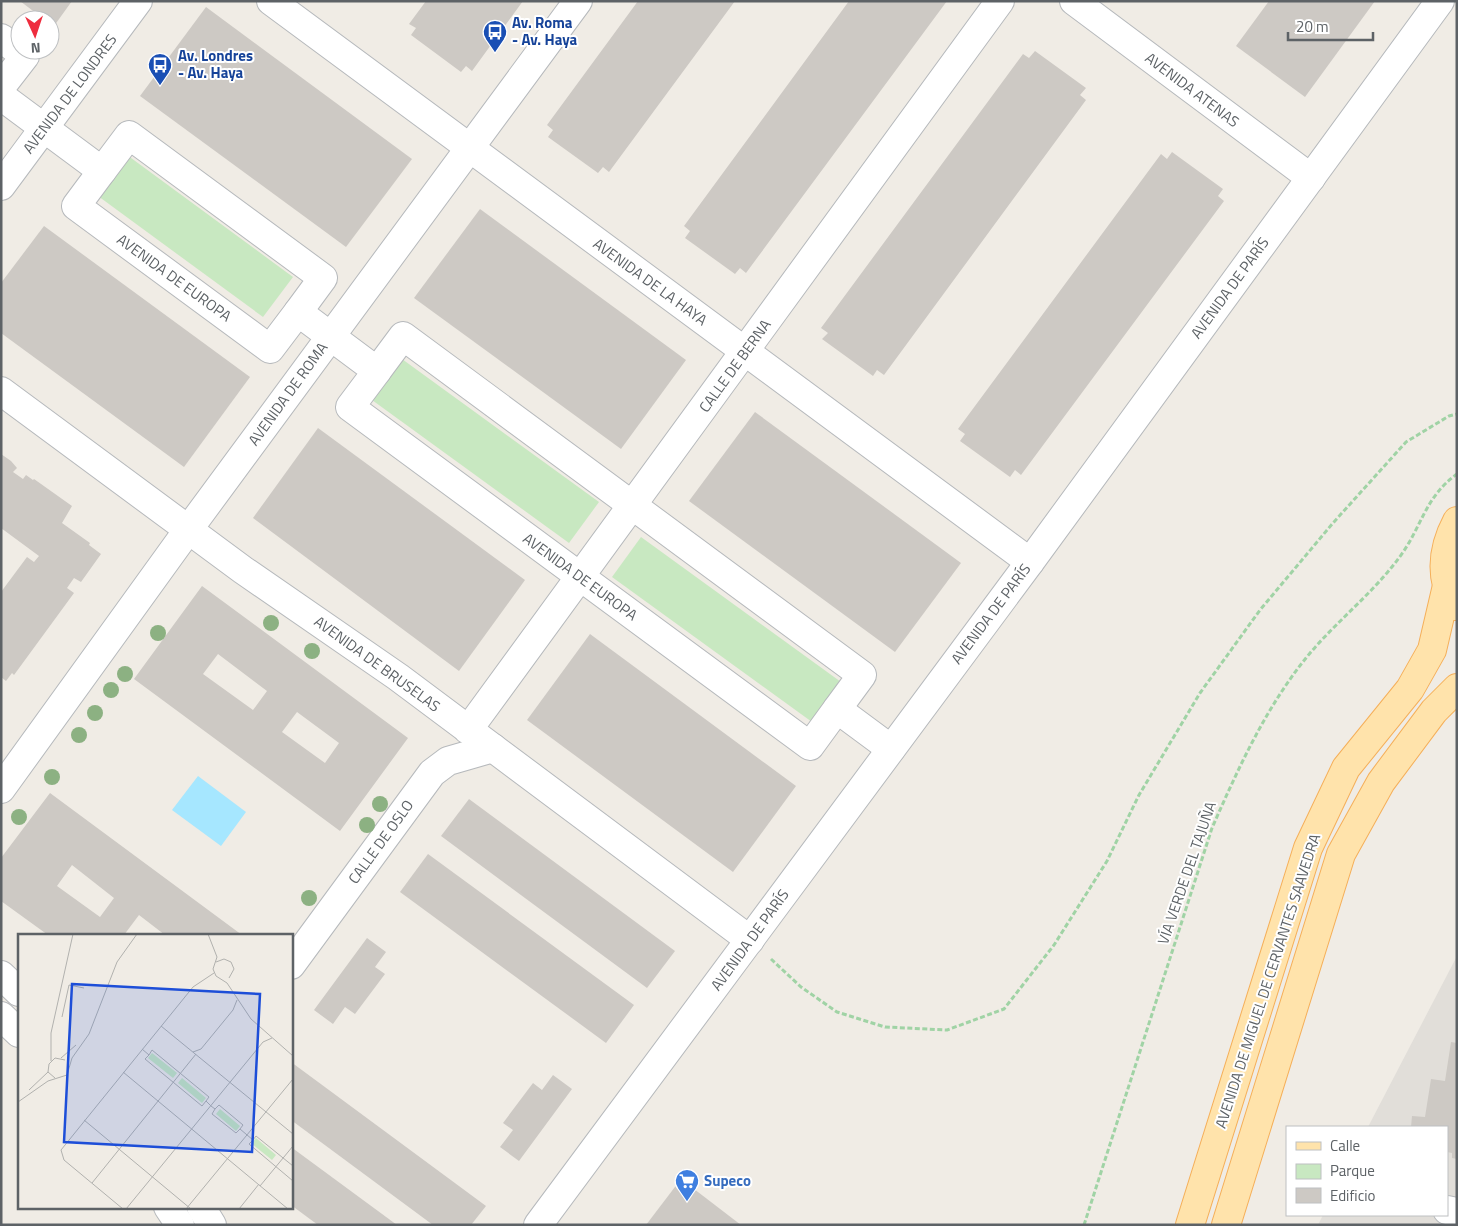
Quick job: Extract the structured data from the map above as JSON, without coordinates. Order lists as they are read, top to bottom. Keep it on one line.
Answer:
{"streets":{"main road":["AVENIDA DE MIGUEL DE CERVANTES SAAVEDRA"],"street":["AVENIDA ATENAS","AVENIDA DE LONDRES","AVENIDA DE EUROPA","AVENIDA DE LA HAYA","AVENIDA DE PARÍS","CALLE DE BERNA","AVENIDA DE ROMA","AVENIDA DE BRUSELAS","CALLE DE OSLO"],"path":["VÍA VERDE DEL TAJUÑA"]},"crossings":[["AVENIDA ATENAS","AVENIDA DE PARÍS"],["AVENIDA DE EUROPA","CALLE DE BERNA"],["AVENIDA DE LA HAYA","AVENIDA DE PARÍS"],["AVENIDA DE LA HAYA","CALLE DE BERNA"],["AVENIDA DE LA HAYA","AVENIDA DE ROMA"],["AVENIDA DE PARÍS","AVENIDA DE BRUSELAS"],["CALLE DE BERNA","AVENIDA DE BRUSELAS"],["AVENIDA DE ROMA","AVENIDA DE BRUSELAS"],["AVENIDA DE BRUSELAS","CALLE DE OSLO"]],"places":{"bus stop":["Av. Roma - Av. Haya","Av. Londres - Av. Haya"],"supermarket":["Supeco"]},"legend":["Calle","Parque","Edificio"],"scale_bar":"20 m","north":"bottom"}
